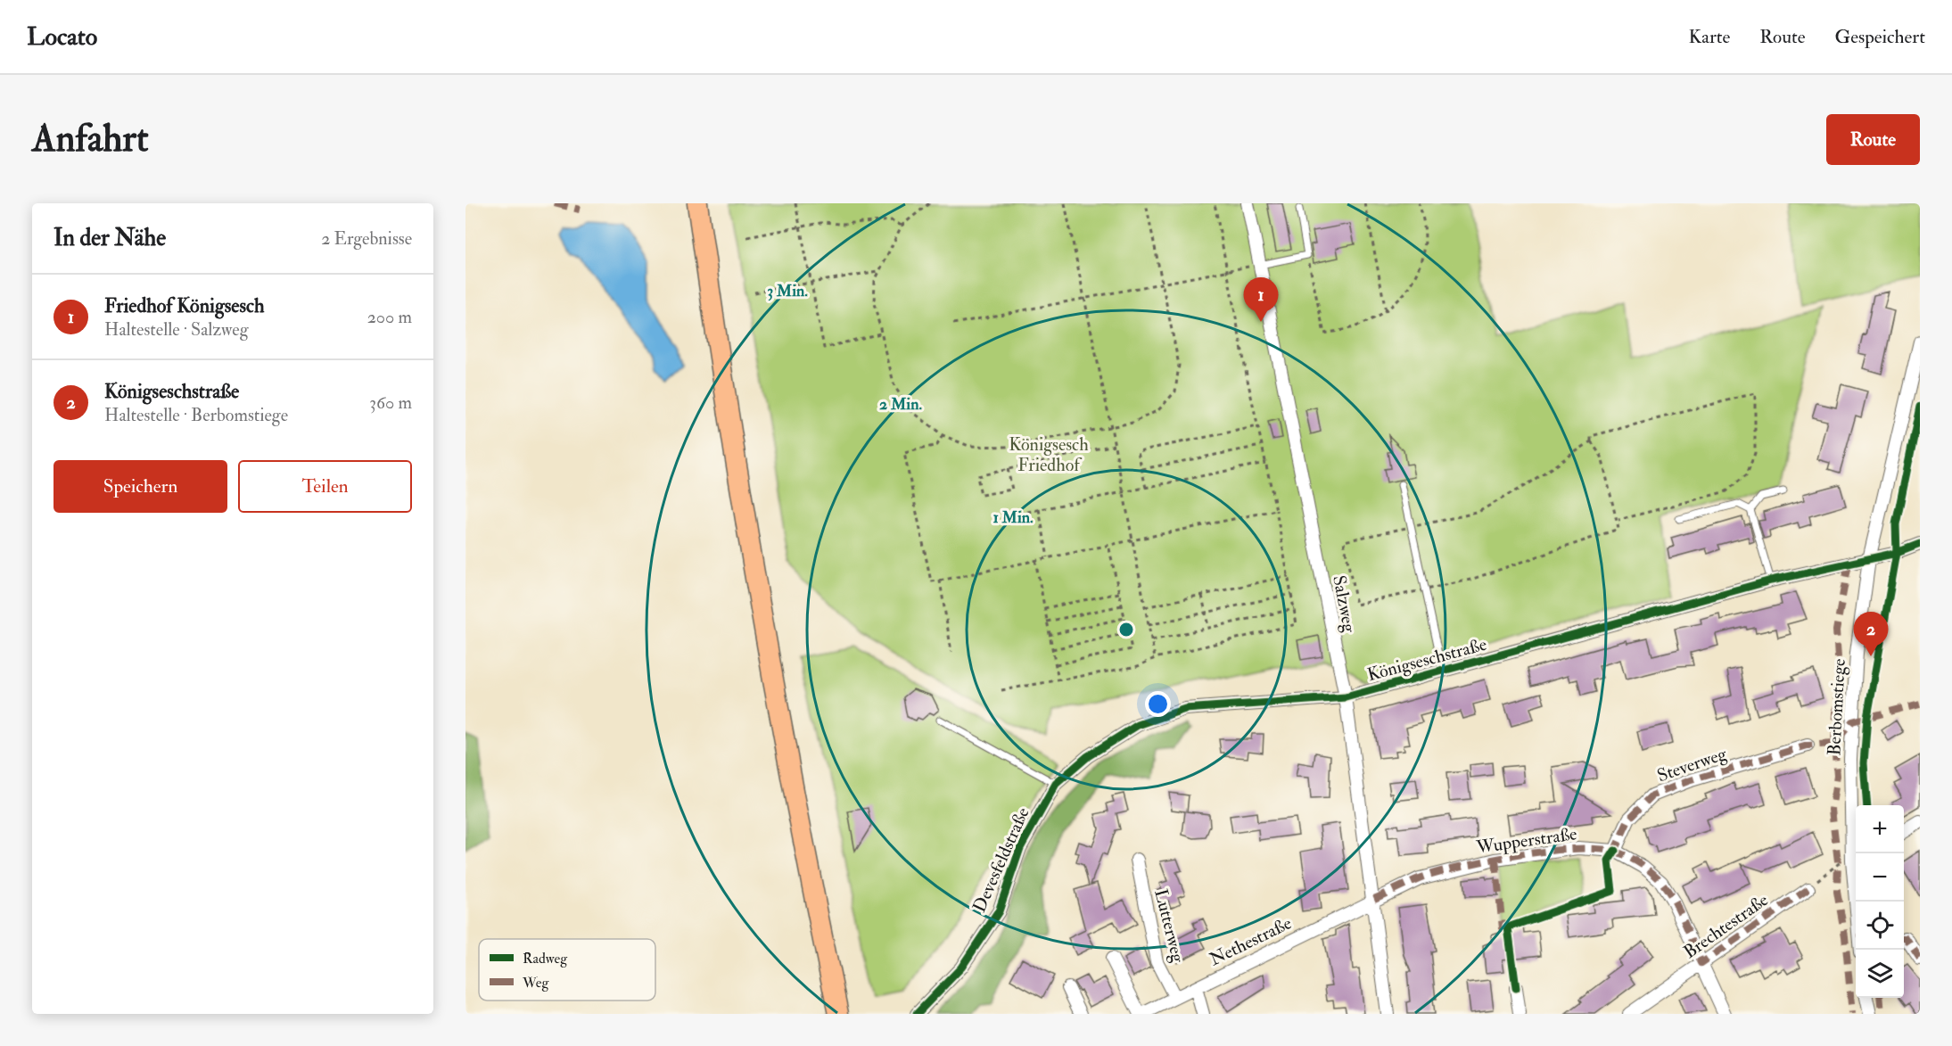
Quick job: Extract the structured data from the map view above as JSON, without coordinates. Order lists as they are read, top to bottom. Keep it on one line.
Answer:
{"streets":{"street":["Salzweg","Königseschstraße","Berbomstiege","Steverweg","Wupperstraße","Devesfeldstraße","Lutterweg","Brechtestraße","Nethestraße"]},"crossings":[["Salzweg","Königseschstraße"],["Salzweg","Wupperstraße"],["Salzweg","Devesfeldstraße"],["Salzweg","Nethestraße"],["Königseschstraße","Berbomstiege"],["Königseschstraße","Devesfeldstraße"],["Steverweg","Wupperstraße"],["Wupperstraße","Brechtestraße"],["Wupperstraße","Nethestraße"],["Lutterweg","Nethestraße"]],"parks":["Königsesch Friedhof"],"legend":["Radweg","Weg"],"page":{"header":"Locato","nav":["Karte","Route","Gespeichert"],"buttons":["Route",["Speichern","Teilen"]],"title":"Anfahrt","heading":["In der Nähe","2 Ergebnisse"],"list":[{"mark":"1","name":"Friedhof Königsesch","note":"Haltestelle · Salzweg","value":"200 m"},{"mark":"2","name":"Königseschstraße","note":"Haltestelle · Berbomstiege","value":"360 m"}],"pins":["1","2"],"map_buttons":["+","−"]},"rings":["3 Min.","2 Min.","1 Min."]}
